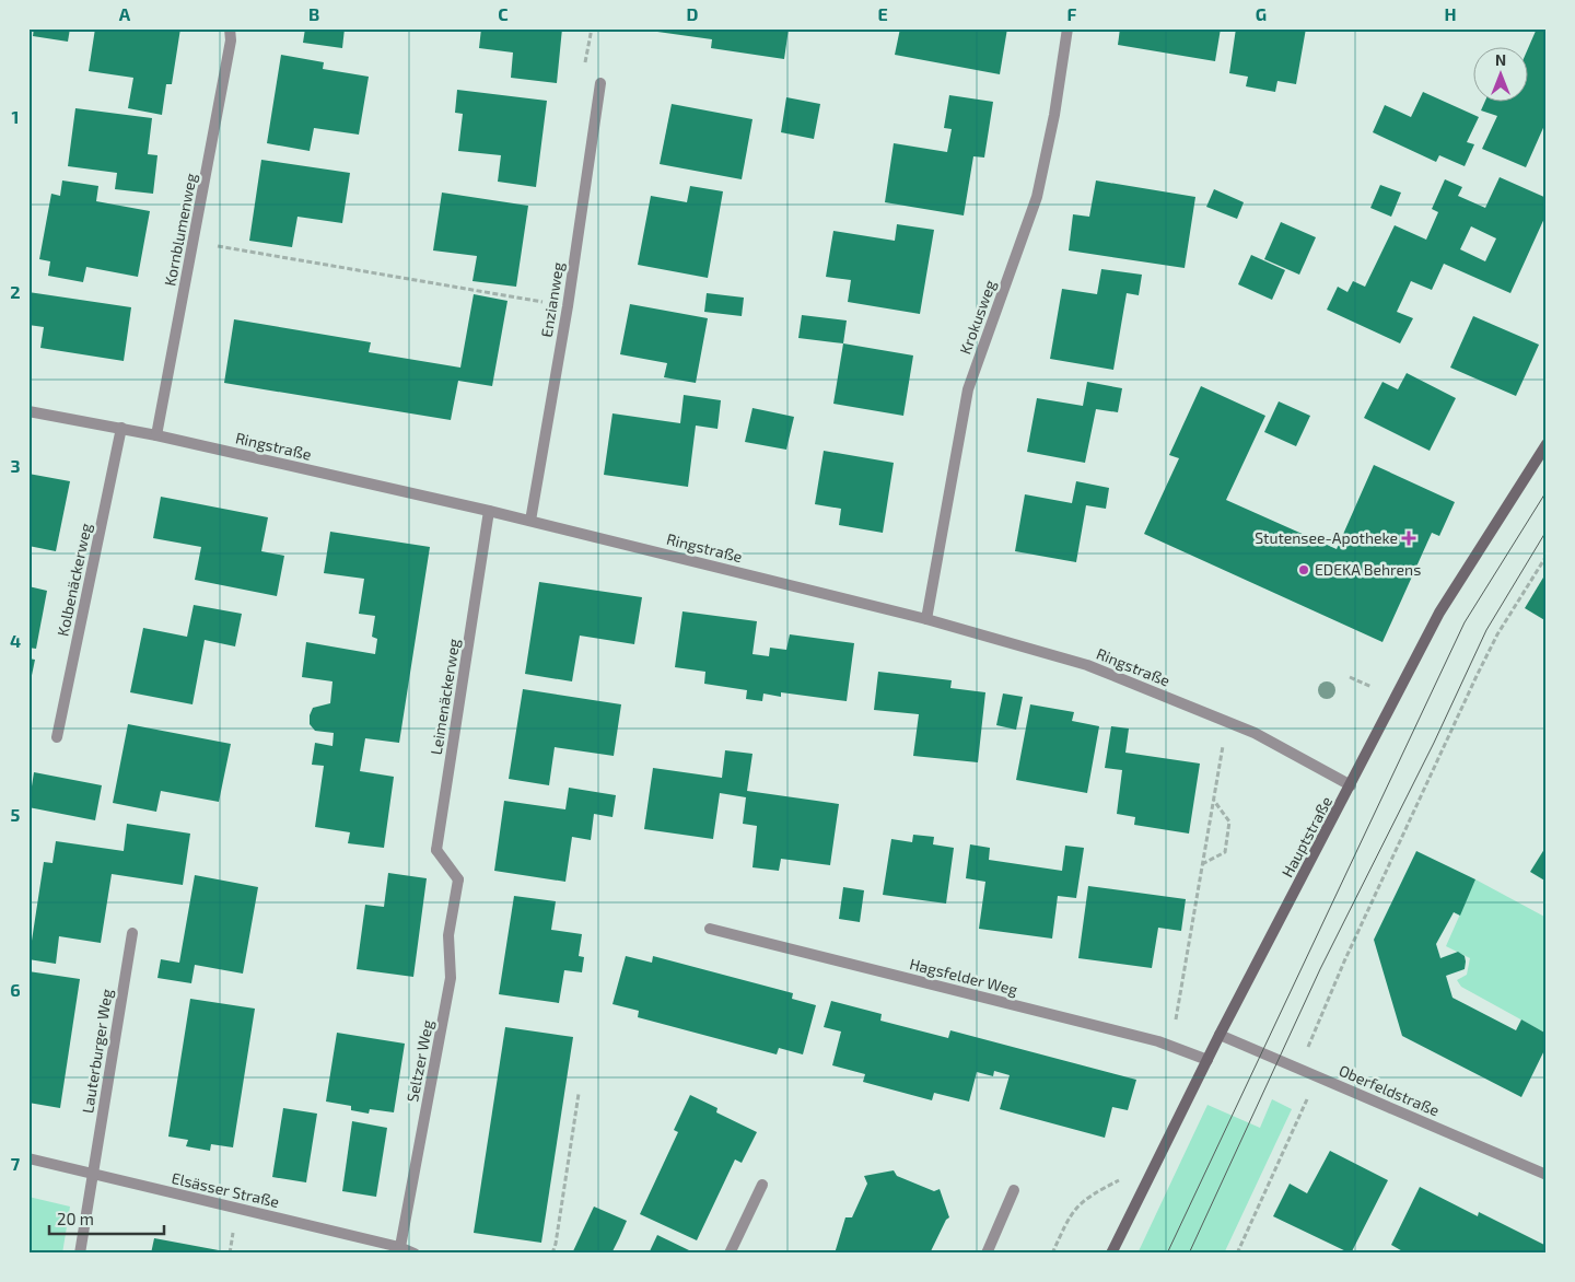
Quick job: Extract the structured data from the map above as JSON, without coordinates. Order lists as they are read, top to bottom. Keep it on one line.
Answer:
{"streets":{"street":["Kornblumenweg","Enzianweg","Krokusweg","Ringstraße","Kolbenäckerweg","Leimenäckerweg","Hauptstraße","Hagsfelder Weg","Lauterburger Weg","Seltzer Weg","Oberfeldstraße","Elsässer Straße"]},"crossings":[["Kornblumenweg","Ringstraße"],["Enzianweg","Ringstraße"],["Krokusweg","Ringstraße"],["Ringstraße","Kolbenäckerweg"],["Ringstraße","Leimenäckerweg"],["Ringstraße","Hauptstraße"],["Leimenäckerweg","Seltzer Weg"],["Hauptstraße","Hagsfelder Weg"],["Hauptstraße","Oberfeldstraße"],["Lauterburger Weg","Elsässer Straße"],["Seltzer Weg","Elsässer Straße"]],"places":{"health":["Stutensee-Apotheke"],"other":["EDEKA Behrens"]},"scale_bar":"20 m","north":"top","grid":{"columns":["A","B","C","D","E","F","G","H"],"rows":["1","2","3","4","5","6","7"]}}
